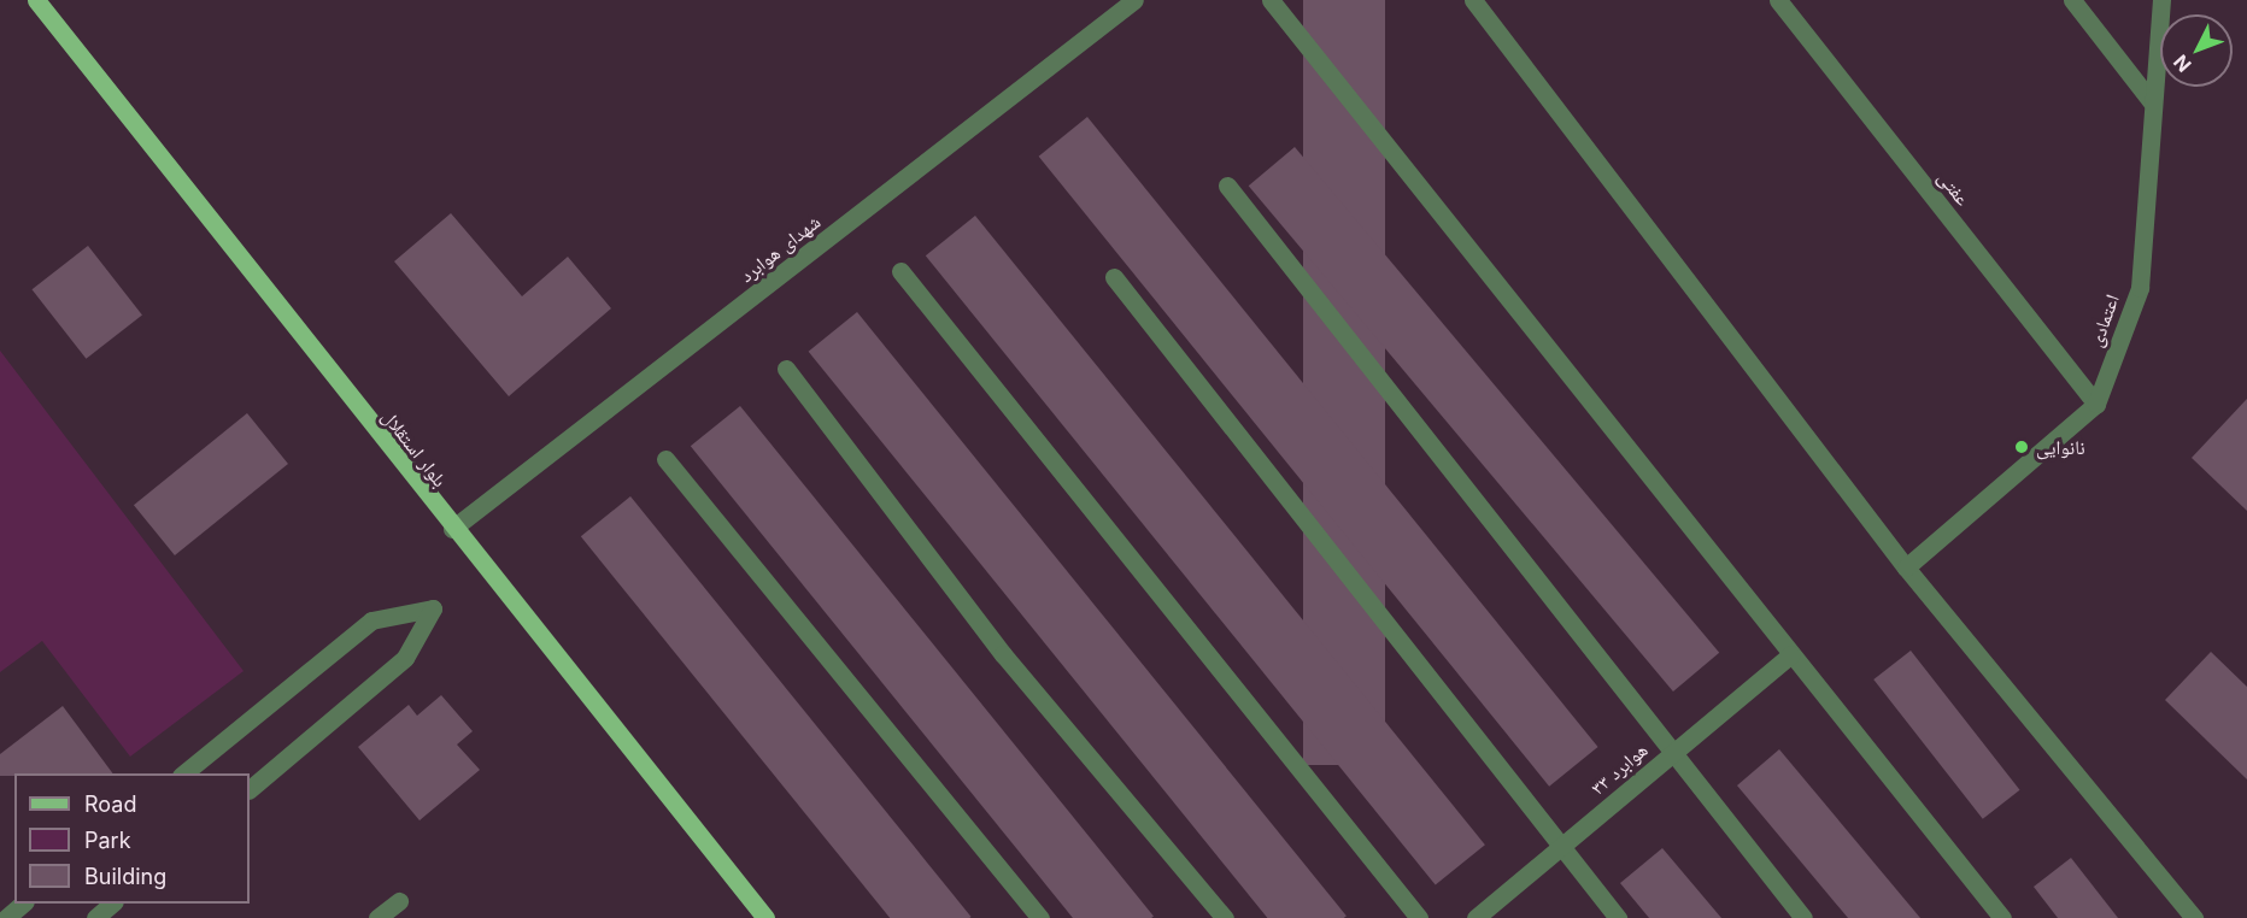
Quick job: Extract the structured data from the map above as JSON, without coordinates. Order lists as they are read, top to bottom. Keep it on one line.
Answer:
{"streets":{"main road":["بلوار استقلال"],"street":["عفتی","شهدای هوابرد","اعتمادی","۳۳ هوابرد"]},"crossings":[["عفتی","اعتمادی"],["شهدای هوابرد","بلوار استقلال"]],"places":["نانوایی"],"legend":["Road","Park","Building"],"north":"bottom left"}
